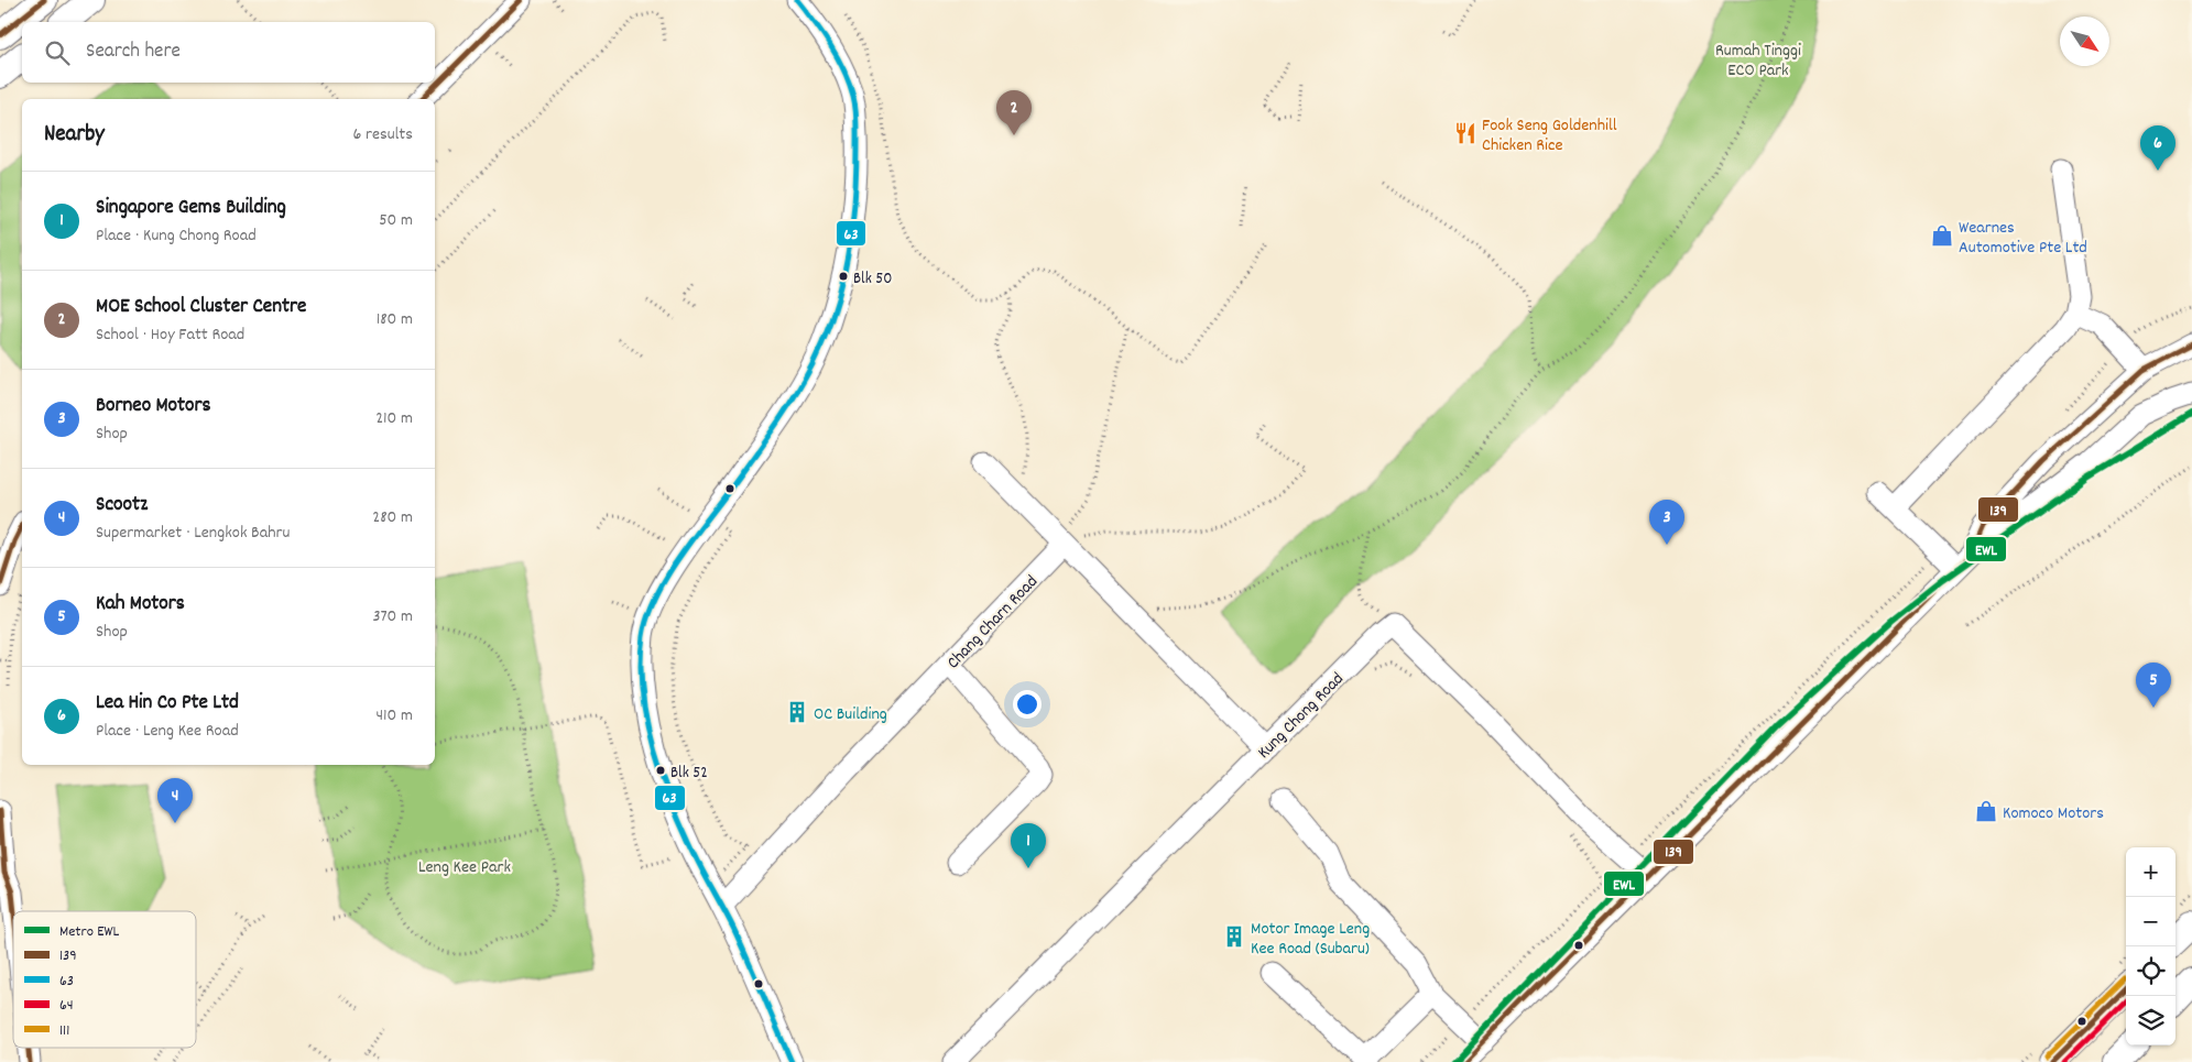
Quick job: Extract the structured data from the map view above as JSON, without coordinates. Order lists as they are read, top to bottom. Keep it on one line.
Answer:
{"streets":{"street":["Chang Charn Road","Kung Chong Road"]},"parks":["Rumah Tinggi ECO Park","Leng Kee Park"],"places":{"restaurant":["Fook Seng Goldenhill Chicken Rice"],"shop":["Wearnes Automotive Pte Ltd","Komoco Motors"],"other":["Blk 50","Blk 52"],"building":["OC Building","Motor Image Leng Kee Road (Subaru)"]},"lines":["transit line 139","transit line 63","metro line EWL","transit line 111","transit line 64"],"legend":["Metro EWL","139","63","64","111"],"north":"bottom right","page":{"search":"Search here","pins":["2","6","3","5","4","1"],"heading":["Nearby","6 results"],"list":[{"mark":"1","name":"Singapore Gems Building","note":"Place · Kung Chong Road","value":"50 m"},{"mark":"2","name":"MOE School Cluster Centre","note":"School · Hoy Fatt Road","value":"180 m"},{"mark":"3","name":"Borneo Motors","note":"Shop","value":"210 m"},{"mark":"4","name":"Scootz","note":"Supermarket · Lengkok Bahru","value":"280 m"},{"mark":"5","name":"Kah Motors","note":"Shop","value":"370 m"},{"mark":"6","name":"Lea Hin Co Pte Ltd","note":"Place · Leng Kee Road","value":"410 m"}],"map_buttons":["+","−"]}}
